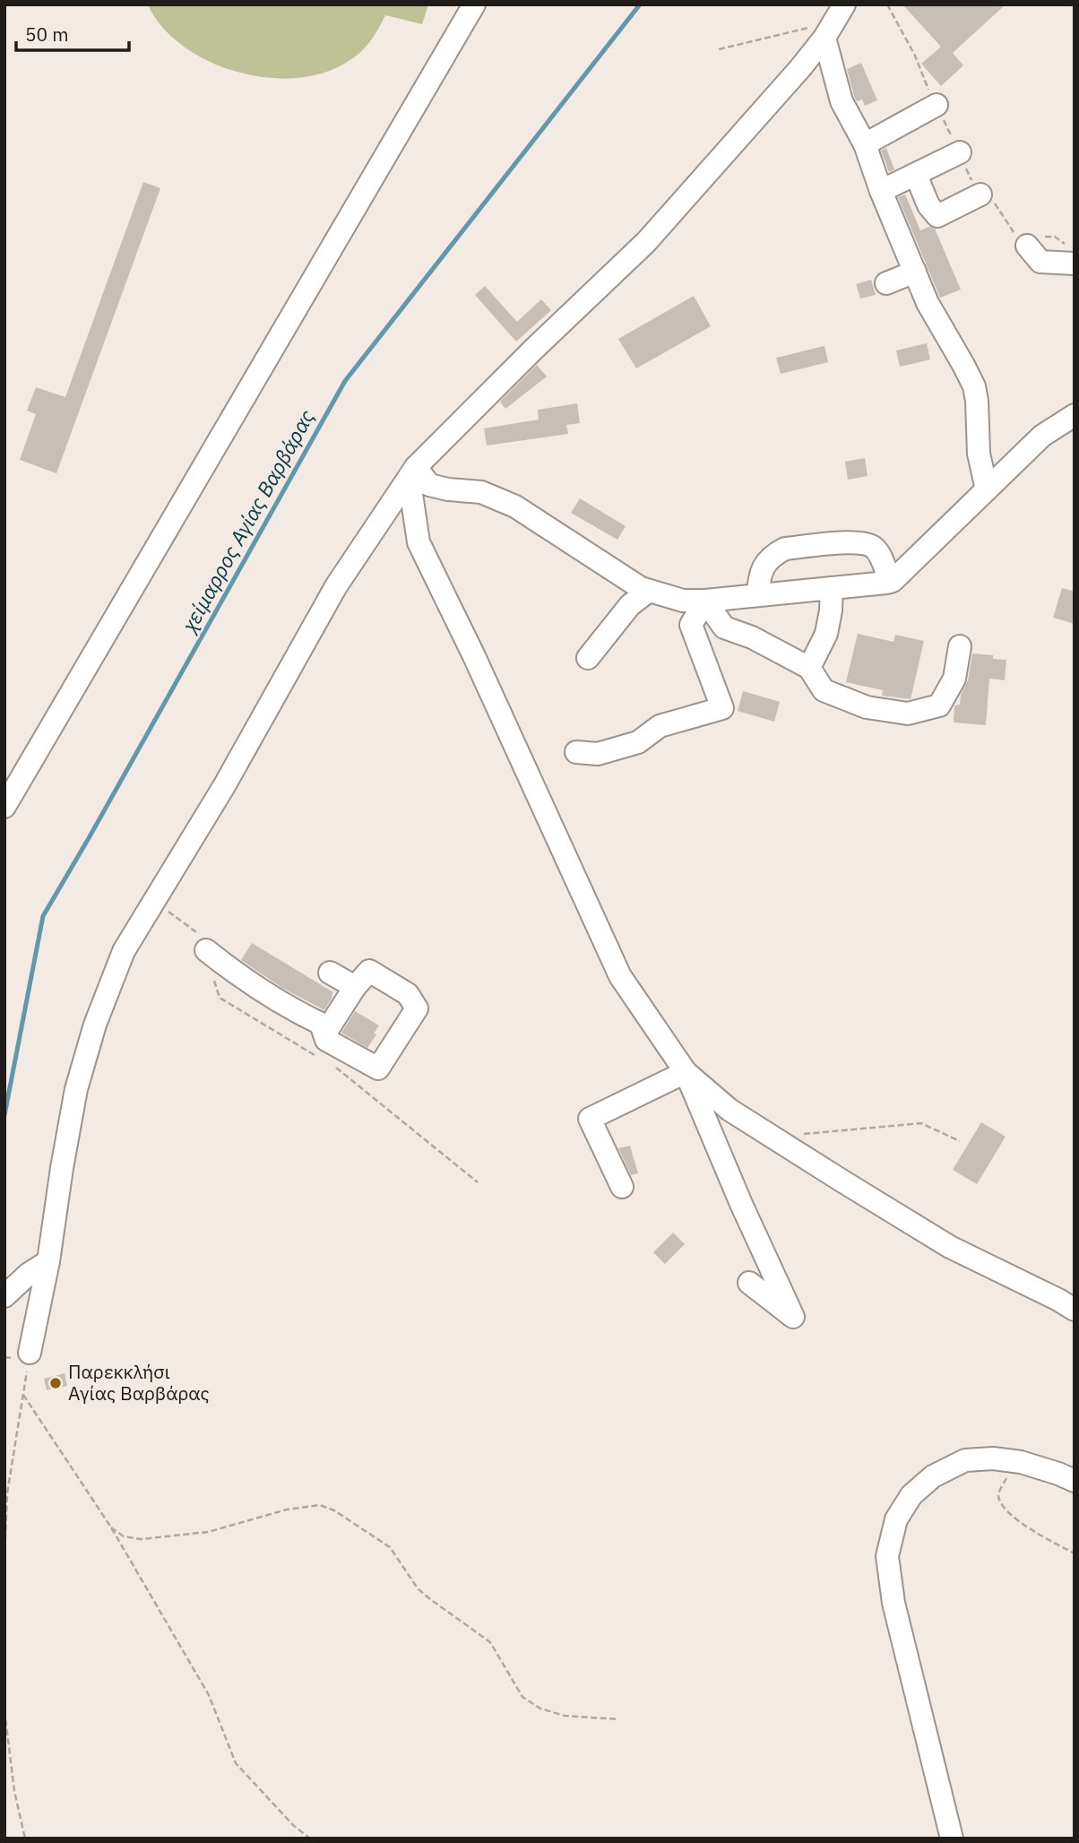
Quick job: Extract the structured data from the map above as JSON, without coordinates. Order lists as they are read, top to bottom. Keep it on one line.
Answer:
{"water":["χείμαρρος Αγίας Βαρβάρας"],"places":["Παρεκκλήσι Αγίας Βαρβάρας"],"scale_bar":"50 m"}
